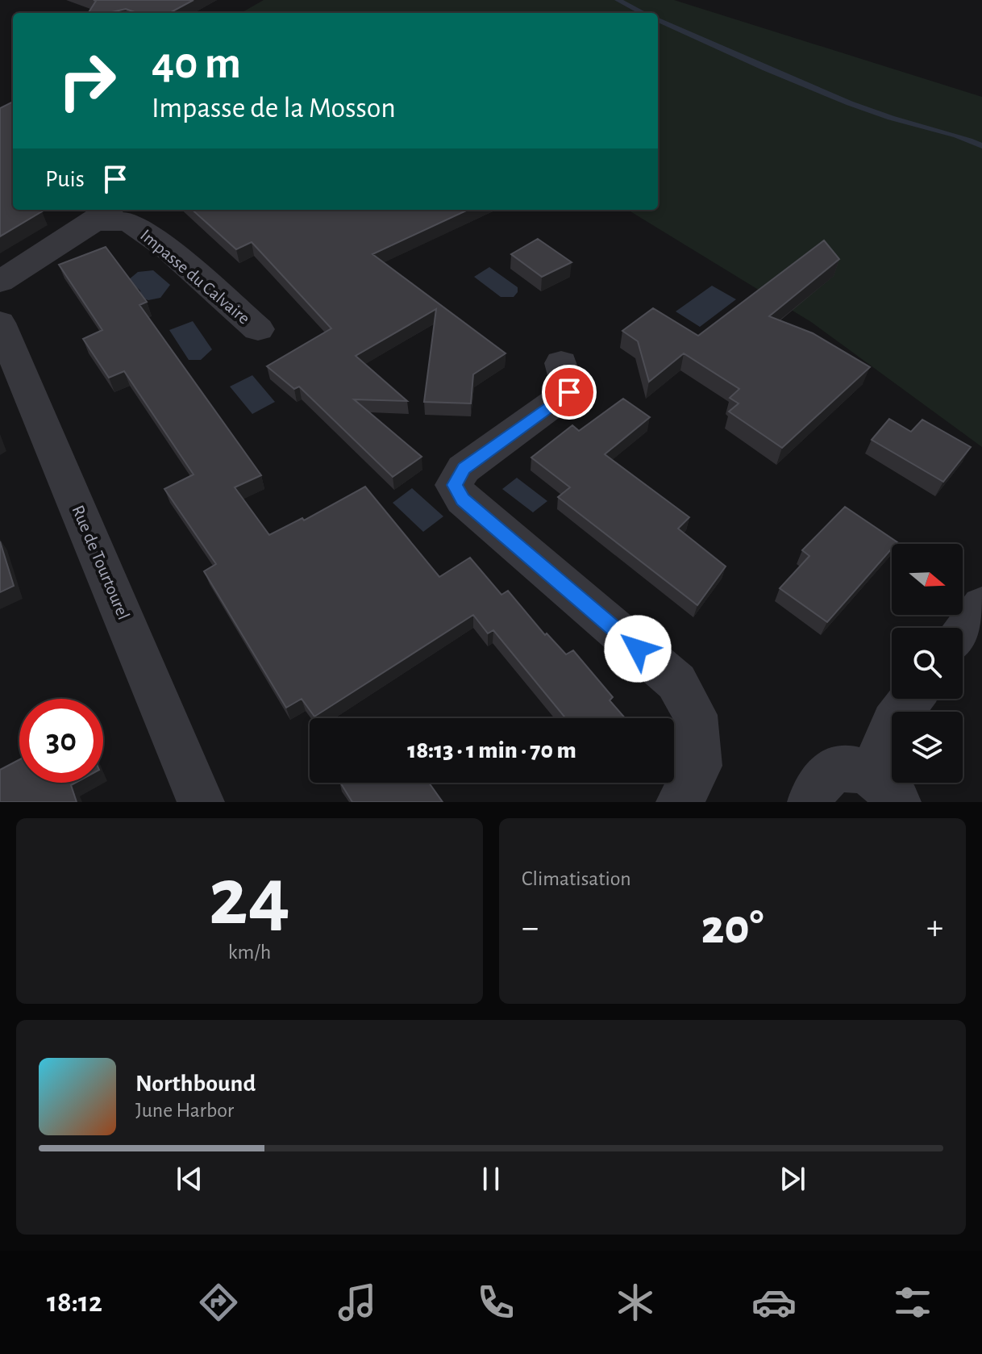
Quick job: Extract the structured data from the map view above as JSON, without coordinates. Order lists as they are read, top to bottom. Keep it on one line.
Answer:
{"streets":{"street":["Impasse du Calvaire","Rue de Tourtourel"]},"north":"right","page":{"turn":["40 m","Impasse de la Mosson"],"then":"Puis","limit":"30","trip":"18:13 · 1 min · 70 m","tile":[["24","km/h"],"Climatisation"],"heat":["−","20°","+"],"song":["Northbound","June Harbor"],"tabs":"18:12"}}
